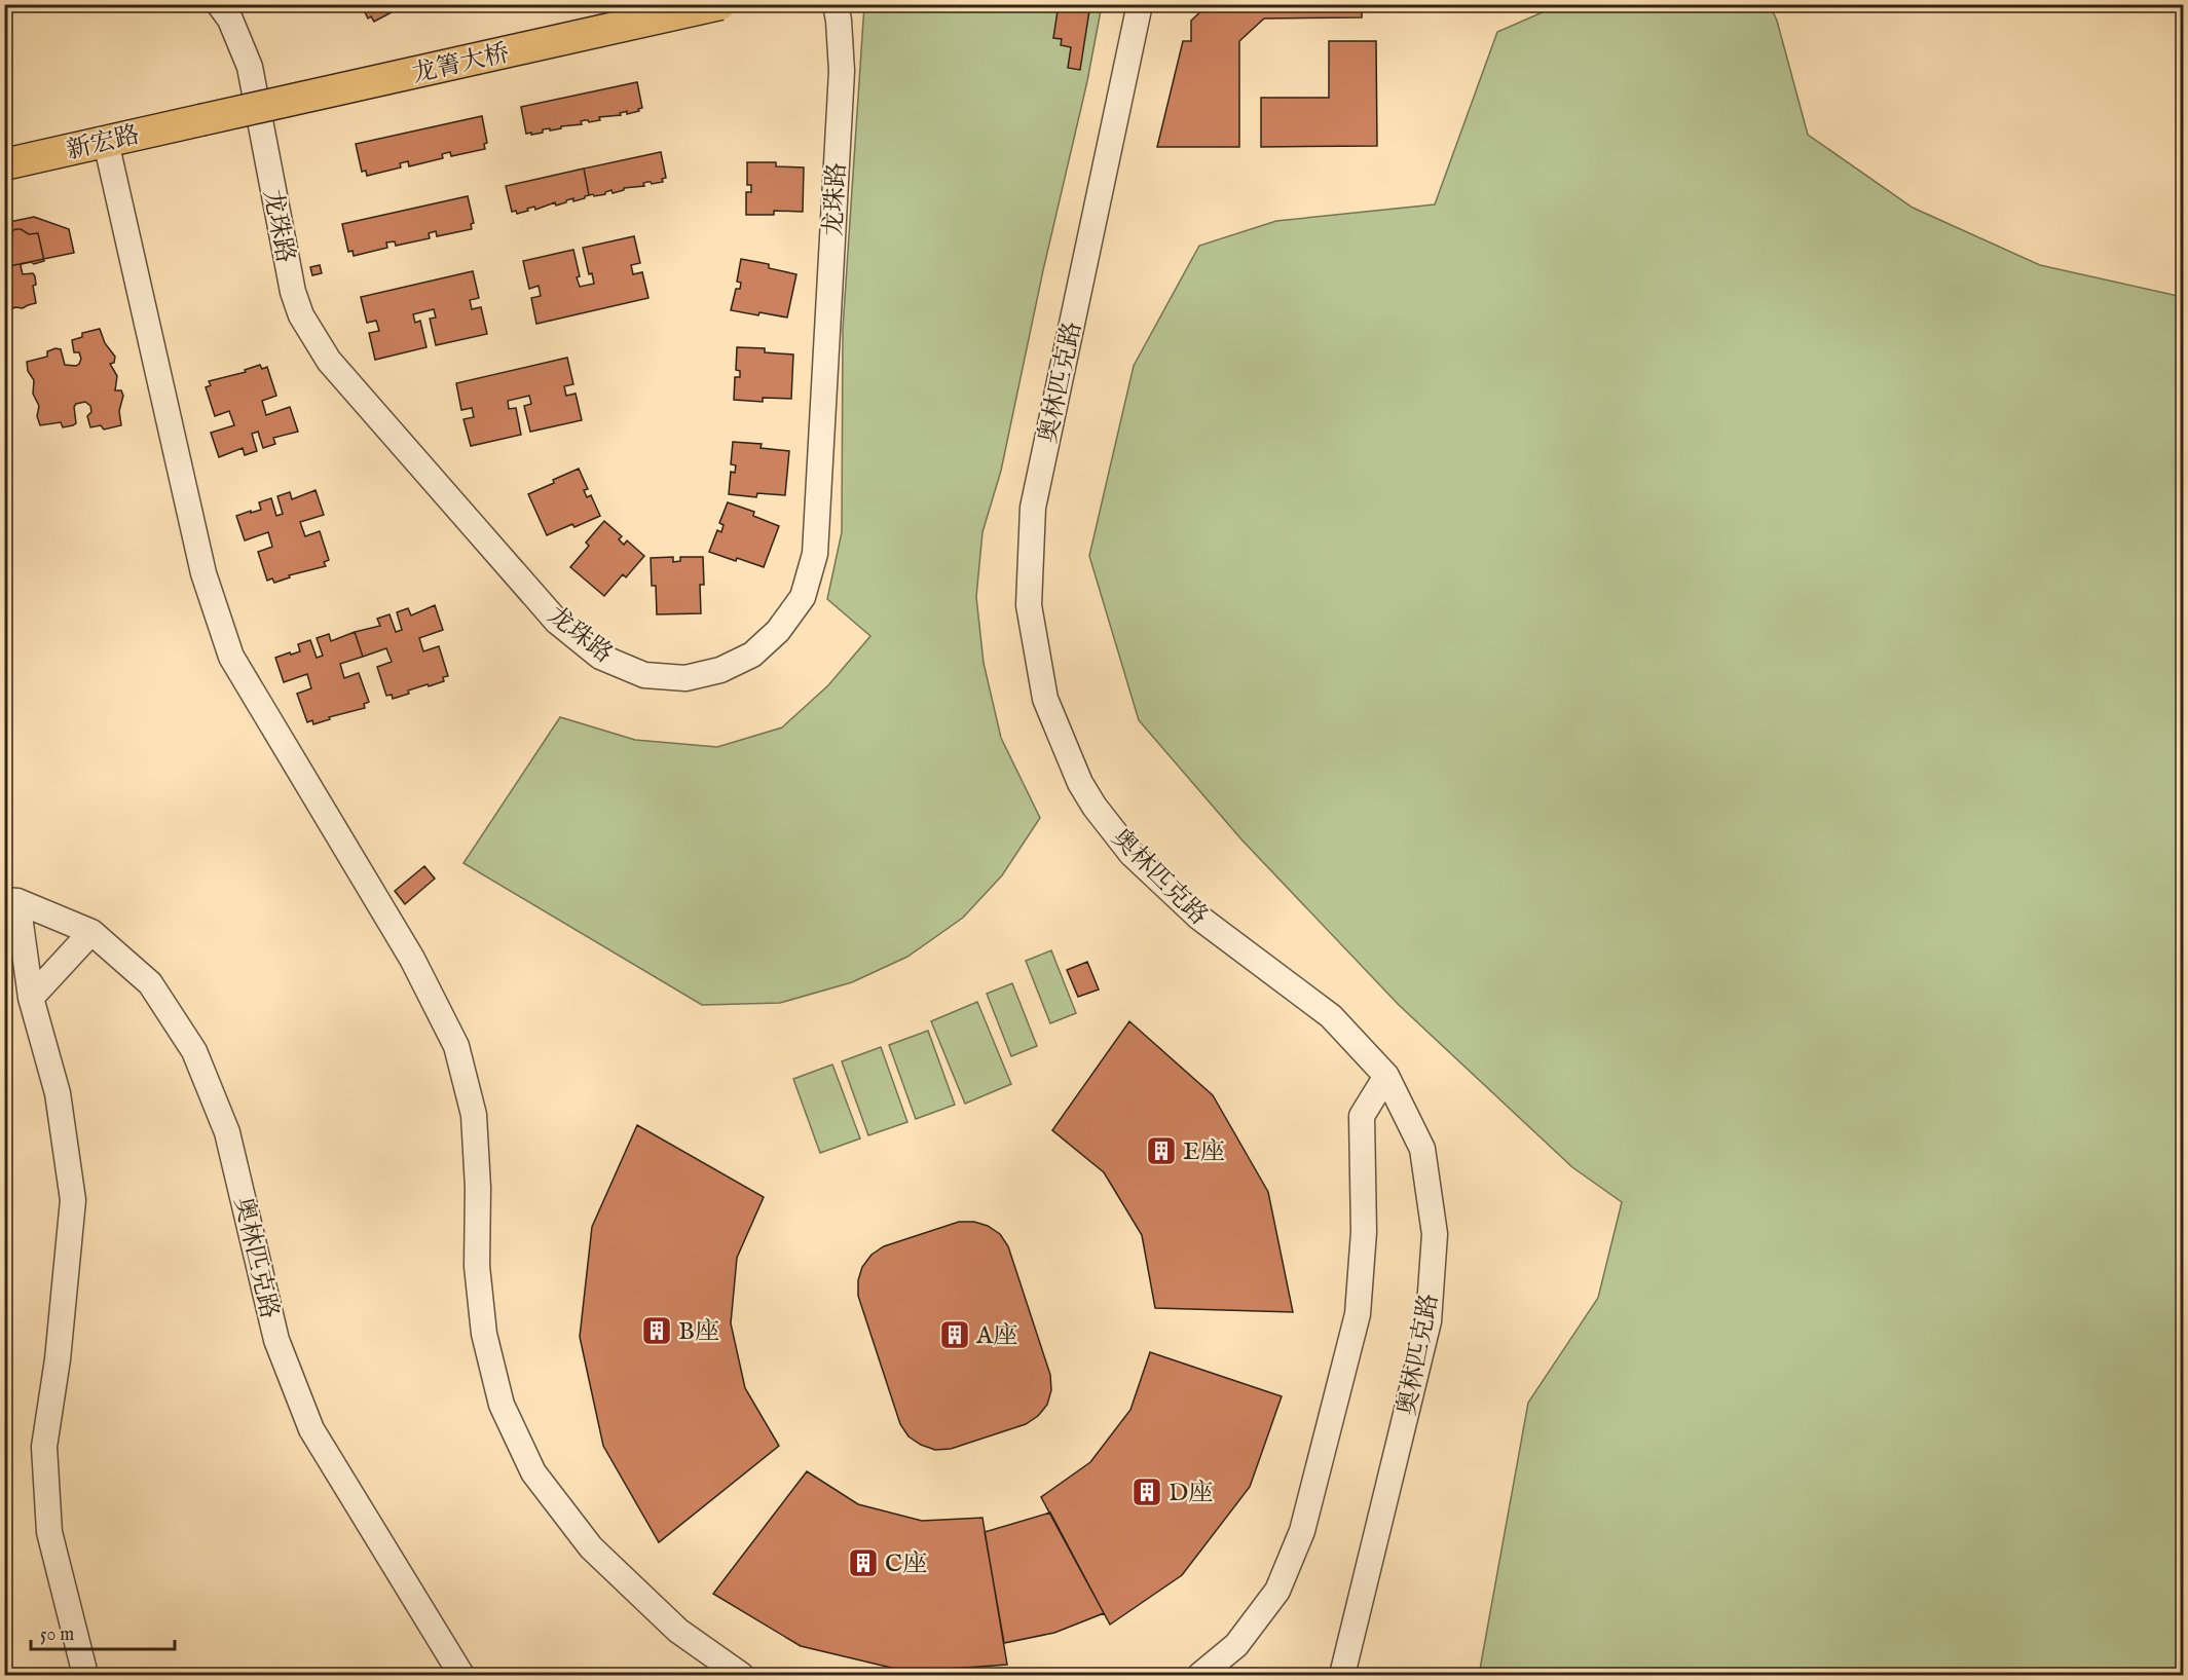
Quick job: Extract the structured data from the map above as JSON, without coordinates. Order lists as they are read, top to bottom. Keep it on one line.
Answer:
{"streets":{"main road":["龙箐大桥","新宏路"],"street":["龙珠路","奥林匹克路"]},"crossings":[["龙箐大桥","新宏路"]],"places":{"building":["E座","B座","A座","D座","C座"]},"scale_bar":"50 m"}
